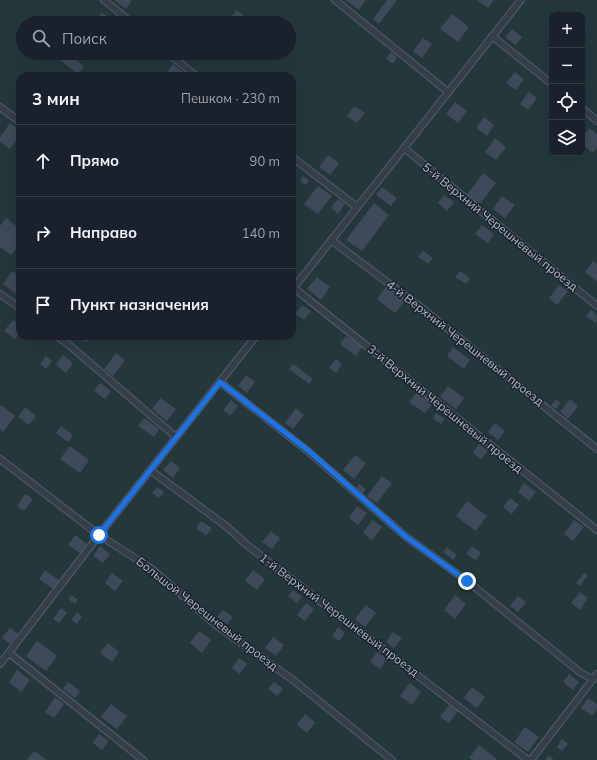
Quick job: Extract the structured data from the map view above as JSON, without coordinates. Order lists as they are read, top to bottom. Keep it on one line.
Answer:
{"streets":{"lane":["5-й Верхний Черешневый проезд","4-й Верхний Черешневый проезд","3-й Верхний Черешневый проезд","Большой Черешневый проезд","1-й Верхний Черешневый проезд"]},"page":{"map_buttons":["+","−"],"search":"Поиск","heading":["3 мин","Пешком · 230 m"],"list":[["Прямо","90 m"],["Направо","140 m"],"Пункт назначения"]}}
